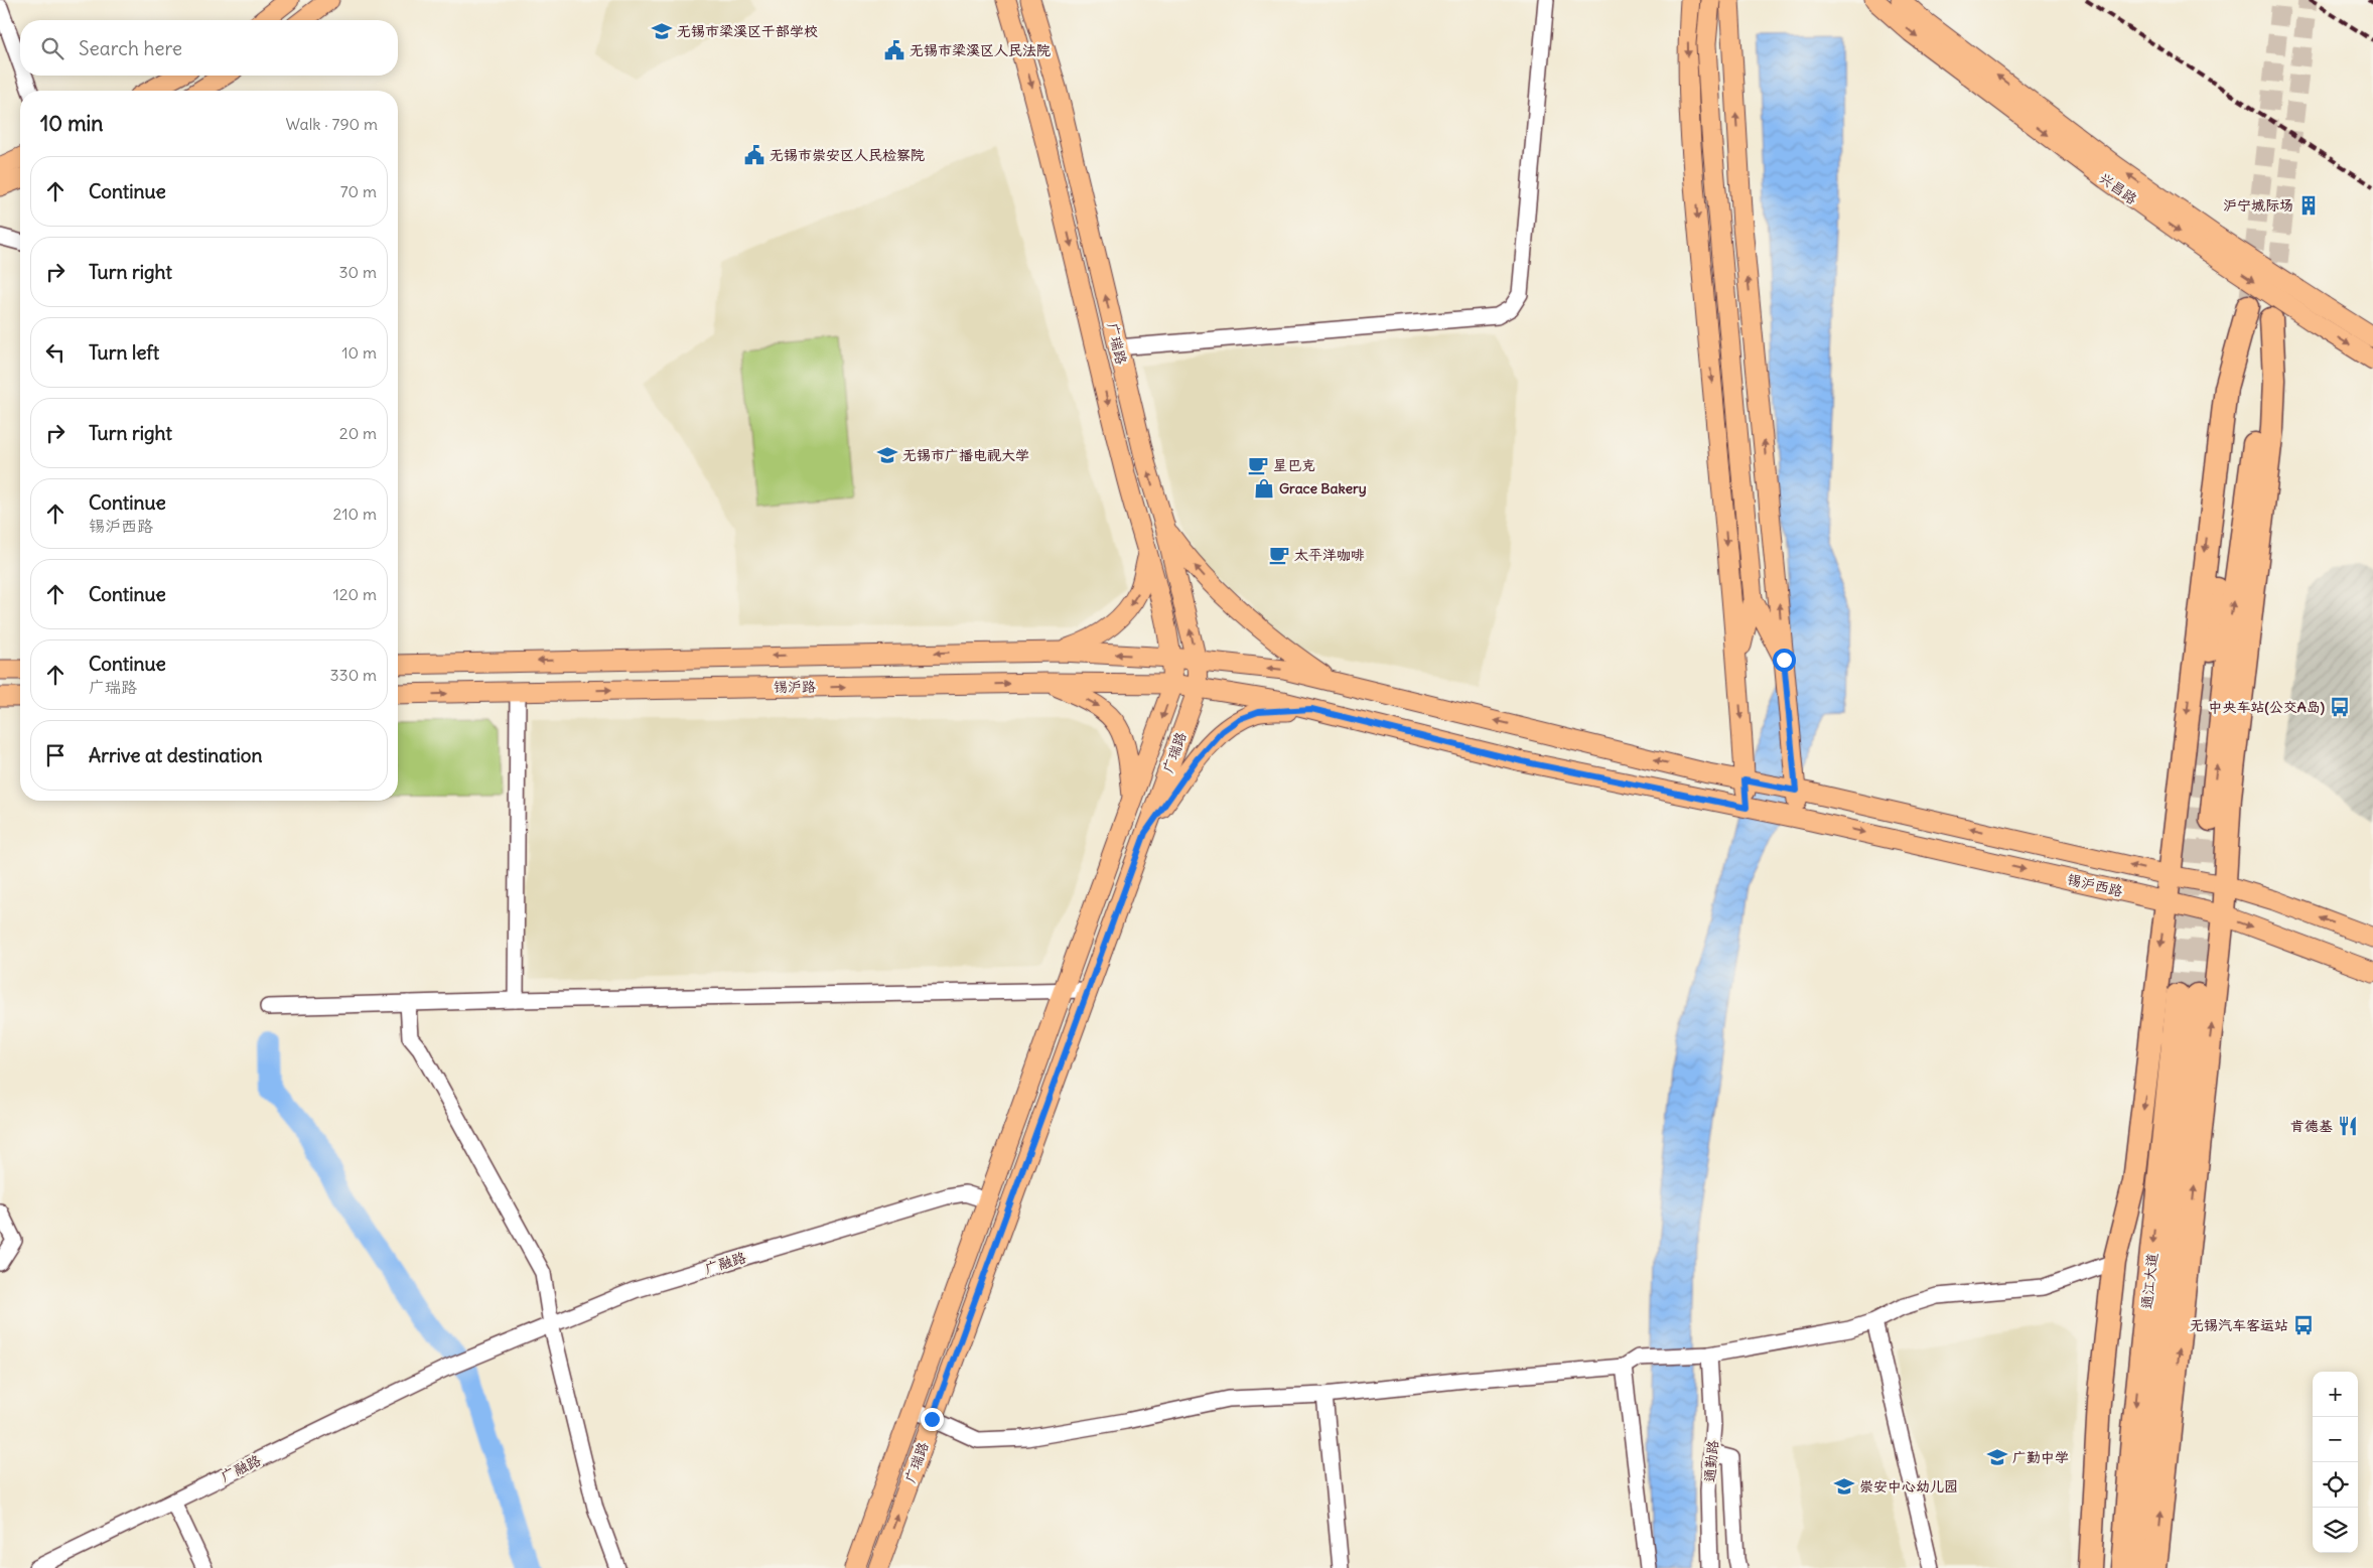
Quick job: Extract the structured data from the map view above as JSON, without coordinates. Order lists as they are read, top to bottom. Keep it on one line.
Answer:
{"streets":{"highway":["通江大道"],"main road":["兴昌路","广瑞路","锡沪路","锡沪西路"],"street":["广融路","通勤路"]},"crossings":[["广瑞路","锡沪路"],["广瑞路","锡沪西路"],["广瑞路","广融路"]],"places":{"school or university":["无锡市梁溪区干部学校","无锡市广播电视大学","广勤中学","崇安中心幼儿园"],"public building":["无锡市梁溪区人民法院","无锡市崇安区人民检察院"],"building":["沪宁城际场"],"cafe":["星巴克","太平洋咖啡"],"shop":["Grace Bakery"],"bus stop":["中央车站(公交A岛)","无锡汽车客运站"],"restaurant":["肯德基"]},"page":{"search":"Search here","heading":["10 min","Walk · 790 m"],"list":[["Continue","70 m"],["Turn right","30 m"],["Turn left","10 m"],["Turn right","20 m"],["Continue","锡沪西路","210 m"],["Continue","120 m"],["Continue","广瑞路","330 m"],"Arrive at destination"],"map_buttons":["+","−"]}}
